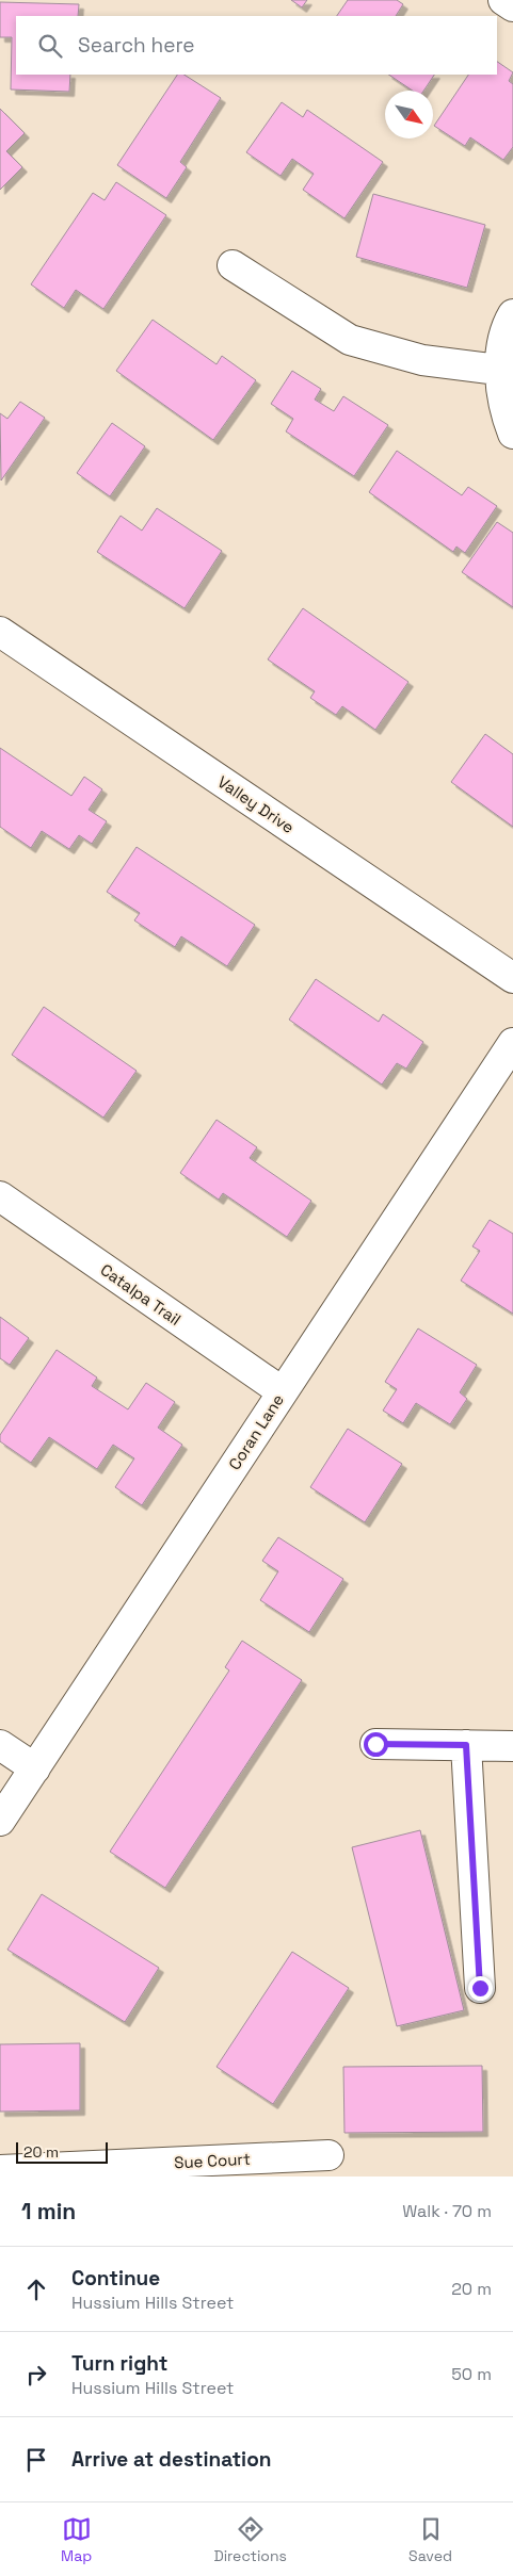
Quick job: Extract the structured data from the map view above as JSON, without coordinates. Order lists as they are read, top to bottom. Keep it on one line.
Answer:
{"streets":{"street":["Valley Drive","Catalpa Trail","Coran Lane","Sue Court"]},"crossings":[["Catalpa Trail","Coran Lane"]],"scale_bar":"20 m","north":"bottom right","page":{"search":"Search here","scale":"20 m","heading":["1 min","Walk · 70 m"],"list":[["Continue","Hussium Hills Street","20 m"],["Turn right","Hussium Hills Street","50 m"],"Arrive at destination"],"nav":["Map","Directions","Saved"]}}
